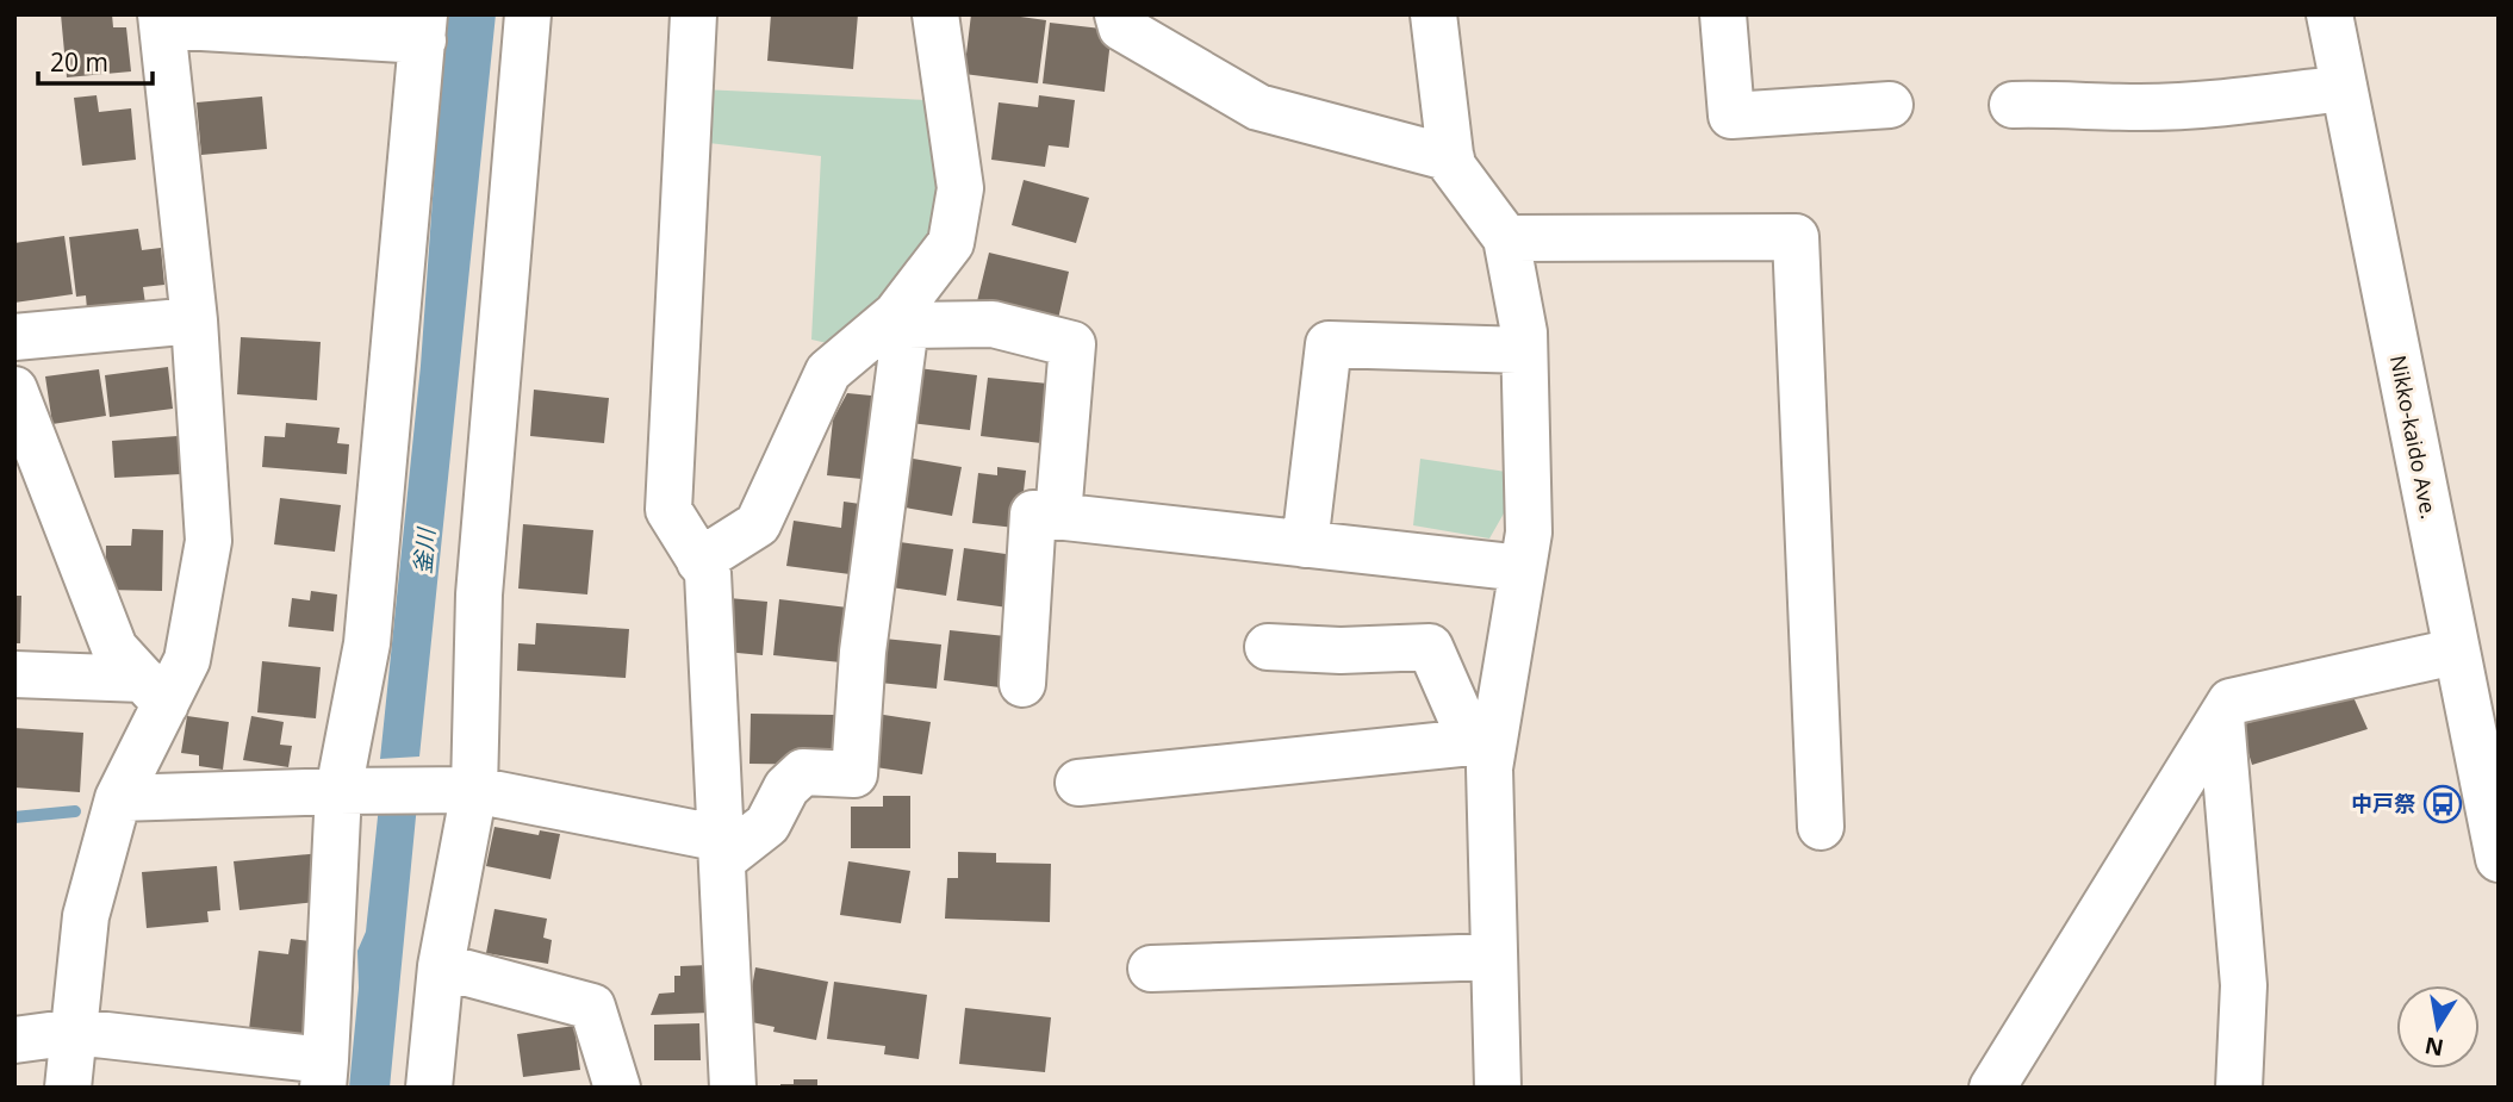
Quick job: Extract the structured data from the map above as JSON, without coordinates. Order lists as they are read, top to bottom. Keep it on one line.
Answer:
{"streets":{"main road":["Nikko-kaido Ave."]},"water":["釜川"],"places":{"bus stop":["中戸祭"]},"scale_bar":"20 m","north":"bottom"}
